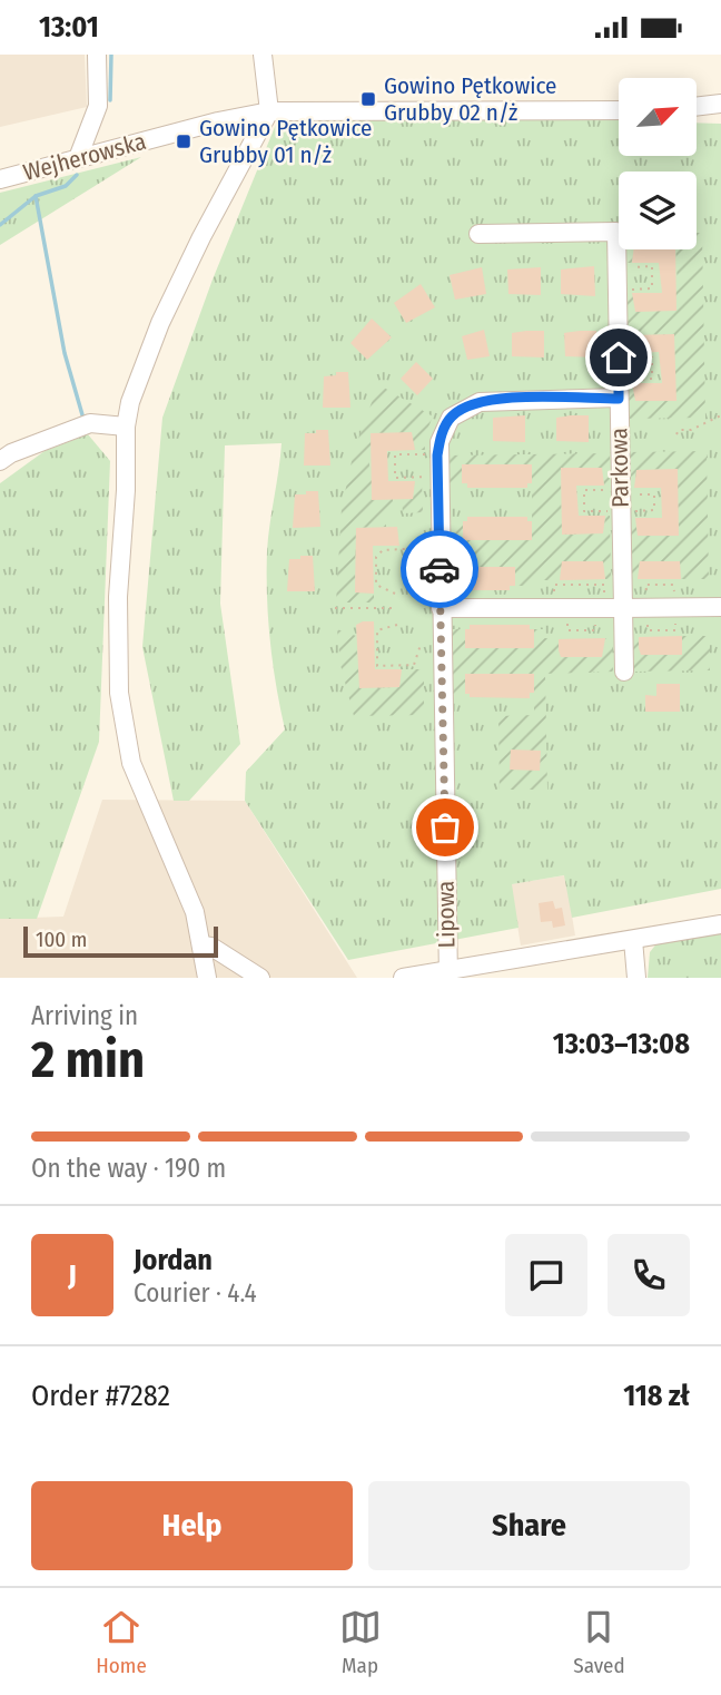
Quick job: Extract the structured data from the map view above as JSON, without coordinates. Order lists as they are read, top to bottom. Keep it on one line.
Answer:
{"streets":{"street":["Wejherowska","Parkowa","Lipowa"]},"crossings":[["Parkowa","Lipowa"]],"places":{"transit":["Gowino Pętkowice Grubby 02 n/ż","Gowino Pętkowice Grubby 01 n/ż"]},"scale_bar":"100 m","north":"top right","page":{"status":"13:01","scale":"100 m","heading":["2 min","Arriving in","13:03–13:08"],"panel":["Jordan","Courier · 4.4","Order #7282","118 zł"],"bar":"On the way · 190 m","round":"J","buttons":["Help","Share"],"tabs":["Home","Map","Saved"]}}
